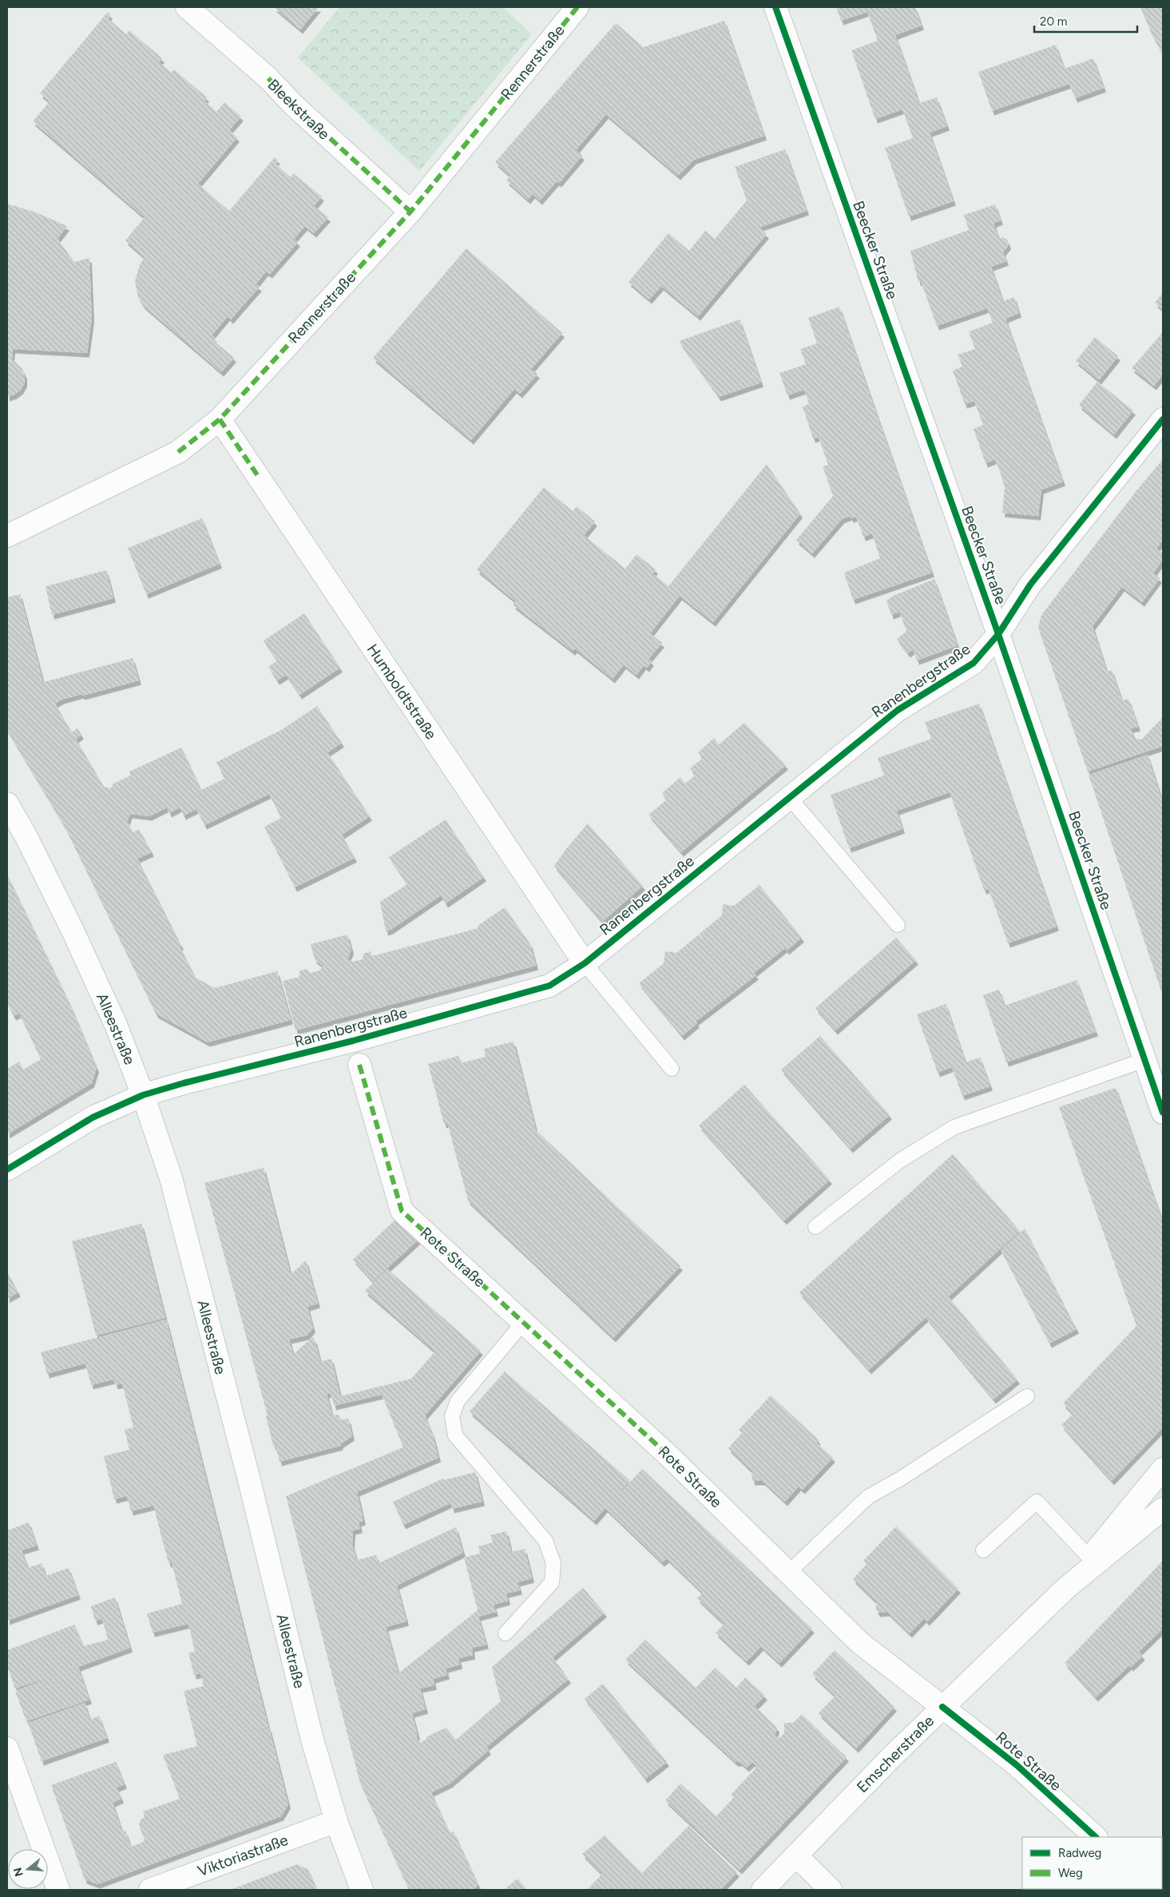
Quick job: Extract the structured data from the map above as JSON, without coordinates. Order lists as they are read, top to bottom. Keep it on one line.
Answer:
{"streets":{"street":["Rennerstraße","Bleekstraße","Beecker Straße","Ranenbergstraße","Humboldtstraße","Alleestraße","Rote Straße","Emscherstraße","Viktoriastraße"]},"crossings":[["Rennerstraße","Bleekstraße"],["Rennerstraße","Humboldtstraße"],["Beecker Straße","Ranenbergstraße"],["Ranenbergstraße","Humboldtstraße"],["Ranenbergstraße","Alleestraße"],["Alleestraße","Viktoriastraße"],["Rote Straße","Emscherstraße"]],"legend":["Radweg","Weg"],"scale_bar":"20 m","north":"left"}
